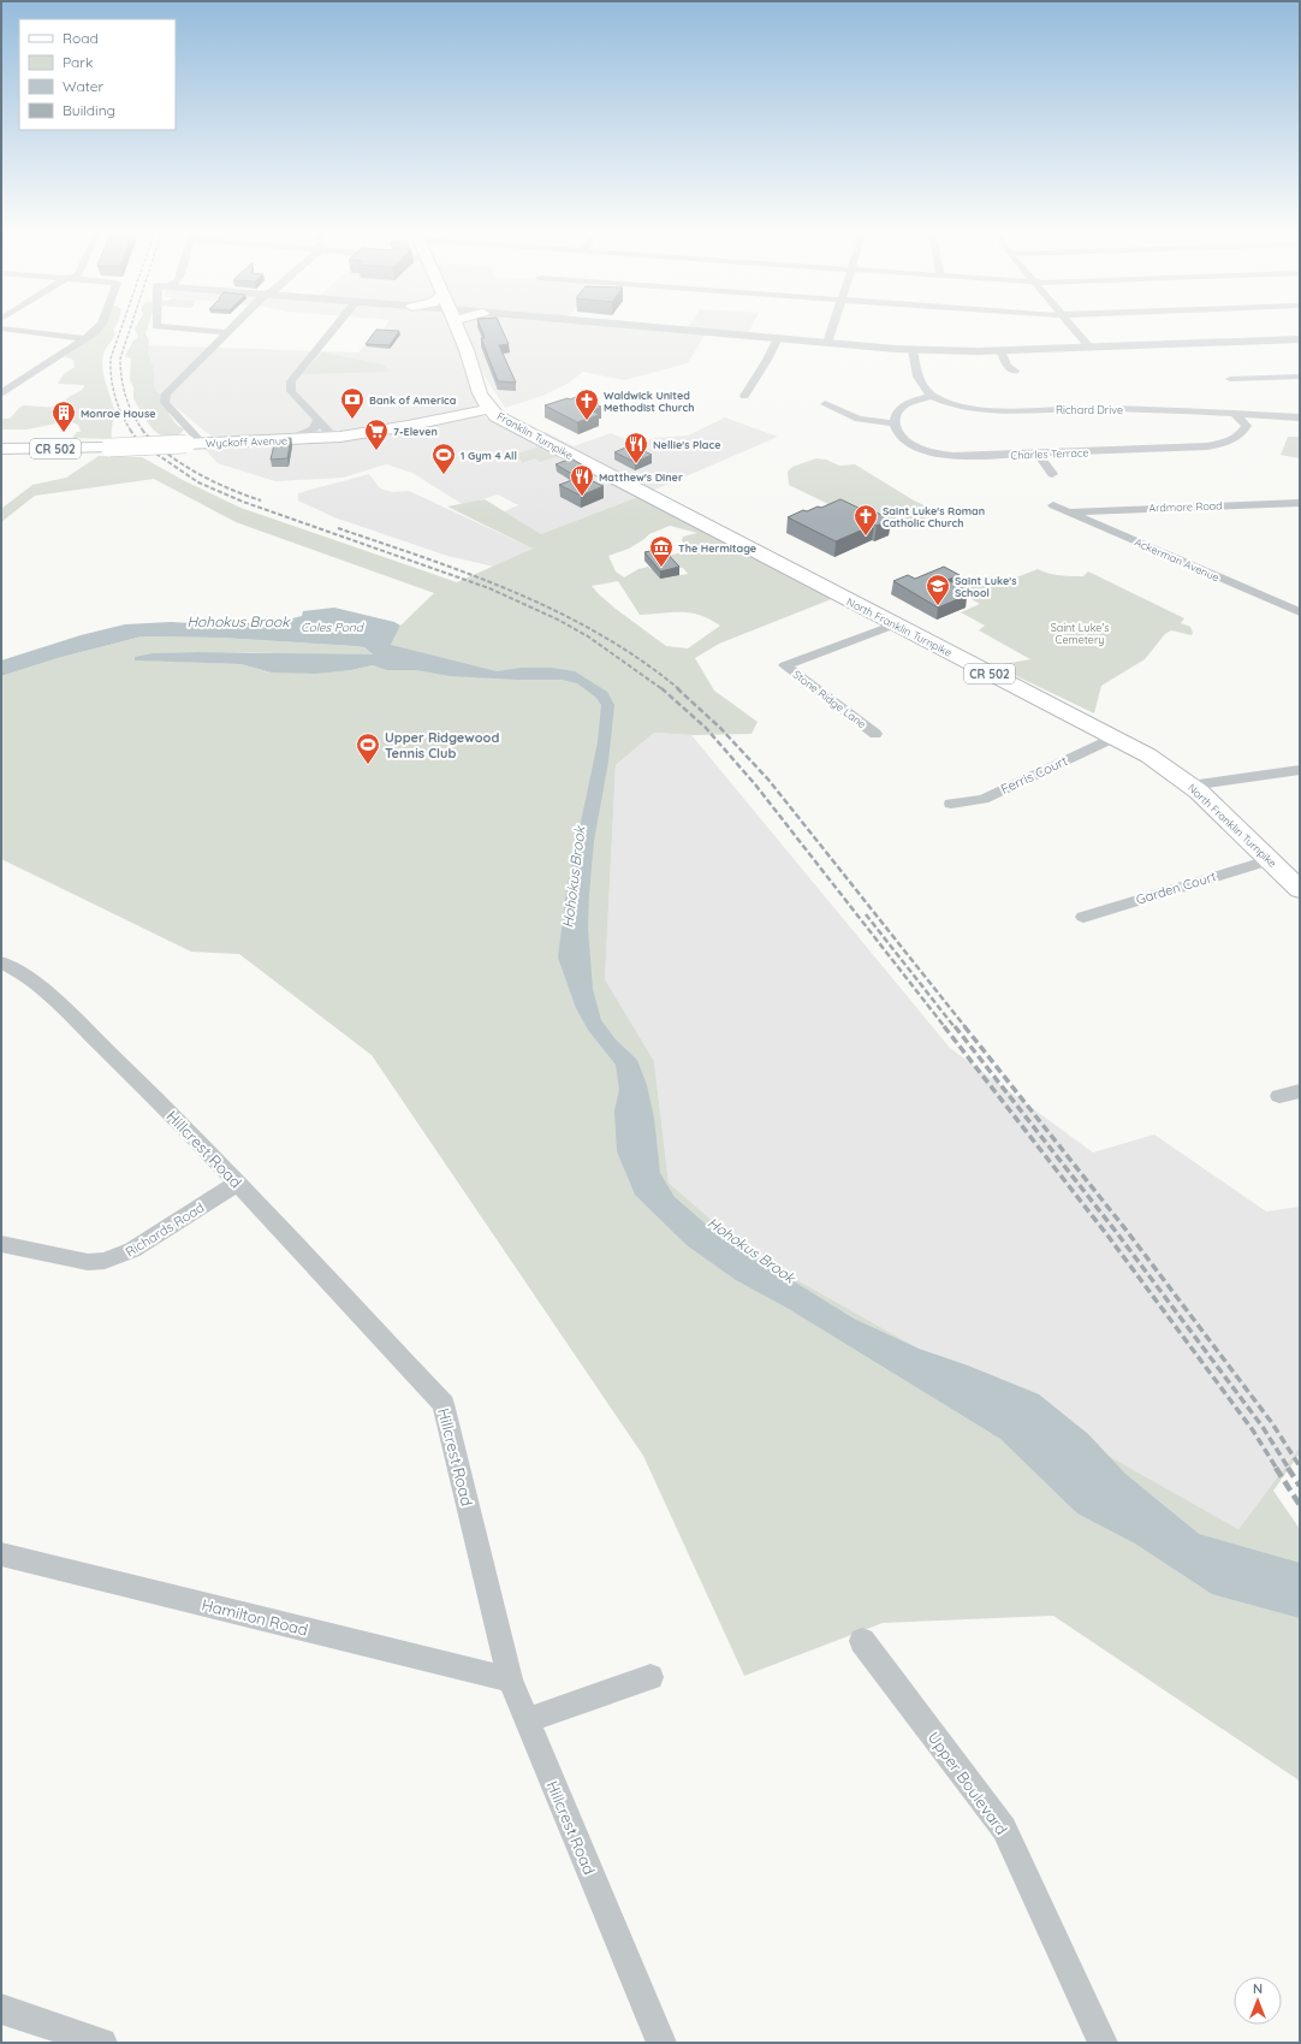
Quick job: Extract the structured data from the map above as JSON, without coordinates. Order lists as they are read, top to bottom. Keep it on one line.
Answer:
{"streets":{"main road":["Franklin Turnpike","Wyckoff Avenue","CR 502","North Franklin Turnpike"],"street":["Richard Drive","Charles Terrace","Ardmore Road","Ackerman Avenue","Stone Ridge Lane","Ferris Court","Garden Court","Hillcrest Road","Richards Road","Hamilton Road","Upper Boulevard"]},"crossings":[["Richard Drive","Charles Terrace"],["Franklin Turnpike","Wyckoff Avenue"],["Franklin Turnpike","North Franklin Turnpike"],["Ardmore Road","Ackerman Avenue"],["North Franklin Turnpike","Stone Ridge Lane"],["North Franklin Turnpike","Ferris Court"],["North Franklin Turnpike","Garden Court"],["Hillcrest Road","Richards Road"],["Hillcrest Road","Hamilton Road"]],"water":["Hohokus Brook","Coles Pond"],"parks":["Saint Luke's Cemetery"],"places":{"bank":["Bank of America"],"church":["Waldwick United Methodist Church","Saint Luke's Roman Catholic Church"],"building":["Monroe House"],"supermarket":["7-Eleven"],"restaurant":["Nellie's Place","Matthew's Diner"],"sports":["1 Gym 4 All","Upper Ridgewood Tennis Club"],"museum":["The Hermitage"],"school or university":["Saint Luke's School"]},"legend":["Road","Park","Water","Building"],"north":"top"}
